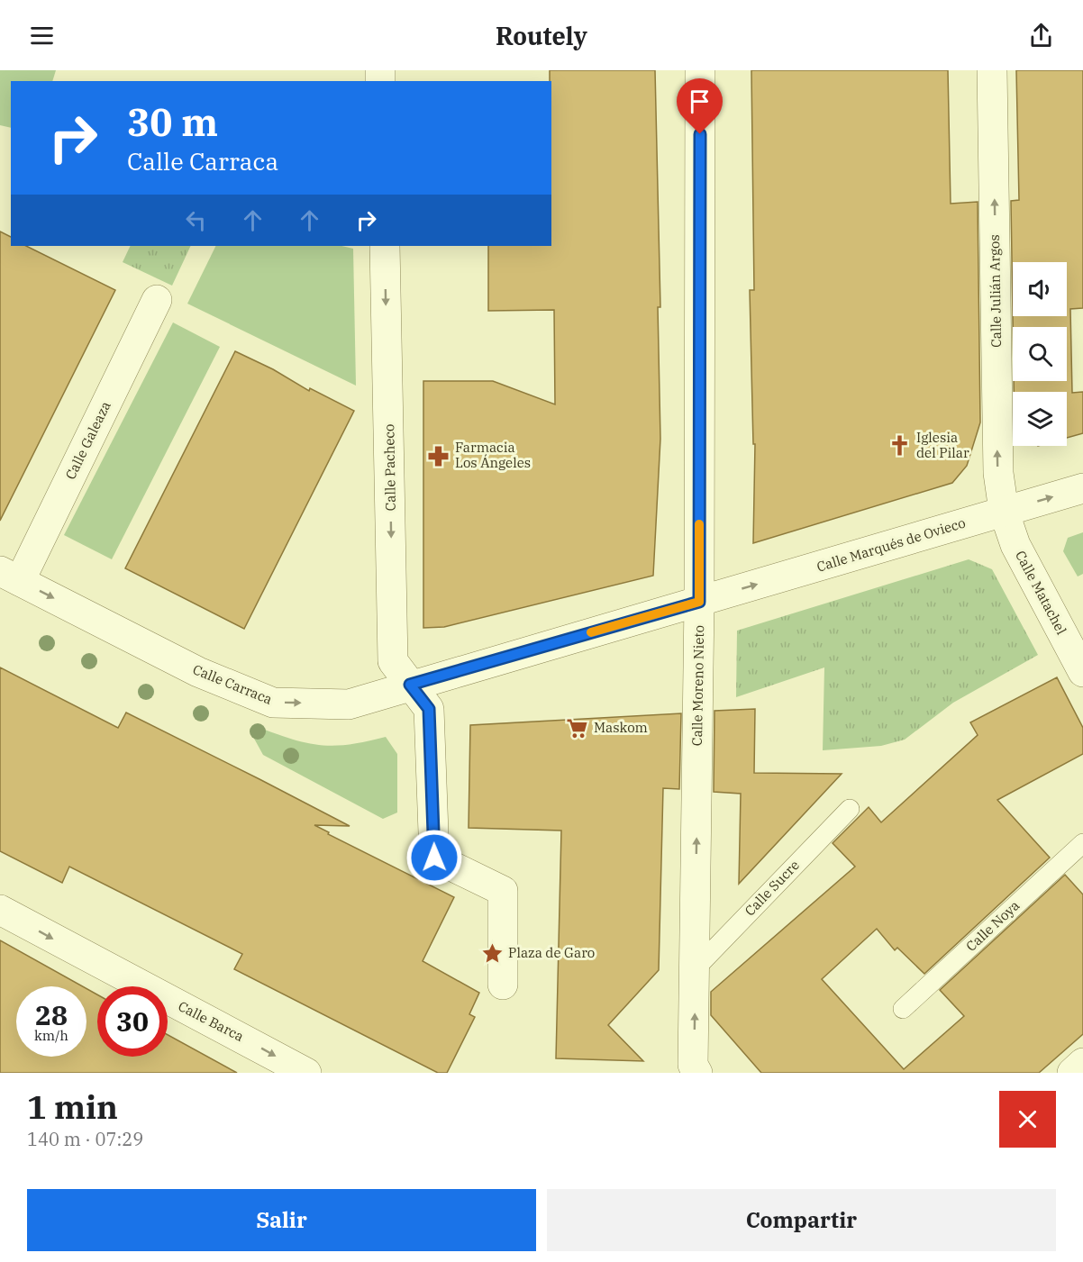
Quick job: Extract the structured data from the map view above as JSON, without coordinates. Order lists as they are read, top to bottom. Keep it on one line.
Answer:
{"streets":{"street":["Calle Julián Argos","Calle Galeaza","Calle Pacheco","Calle Marqués de Ovieco","Calle Matachel","Calle Carraca","Calle Moreno Nieto","Calle Barca"],"lane":["Calle Sucre","Calle Noya"]},"crossings":[["Calle Julián Argos","Calle Marqués de Ovieco"],["Calle Julián Argos","Calle Matachel"],["Calle Galeaza","Calle Carraca"],["Calle Pacheco","Calle Carraca"],["Calle Marqués de Ovieco","Calle Matachel"],["Calle Marqués de Ovieco","Calle Carraca"],["Calle Marqués de Ovieco","Calle Moreno Nieto"],["Calle Carraca","Calle Moreno Nieto"],["Calle Moreno Nieto","Calle Sucre"]],"one_way":["Calle Julián Argos","Calle Pacheco","Calle Marqués de Ovieco","Calle Carraca","Calle Moreno Nieto","Calle Barca"],"places":{"church":["Iglesia del Pilar"],"pharmacy":["Farmacia Los Ángeles"],"supermarket":["Maskom"],"place":["Plaza de Garo"]},"page":{"header":"Routely","turn":["30 m","Calle Carraca"],"speed":"28 km/h","limit":"30","heading":["1 min","140 m · 07:29"],"buttons":["Salir","Compartir"]}}
